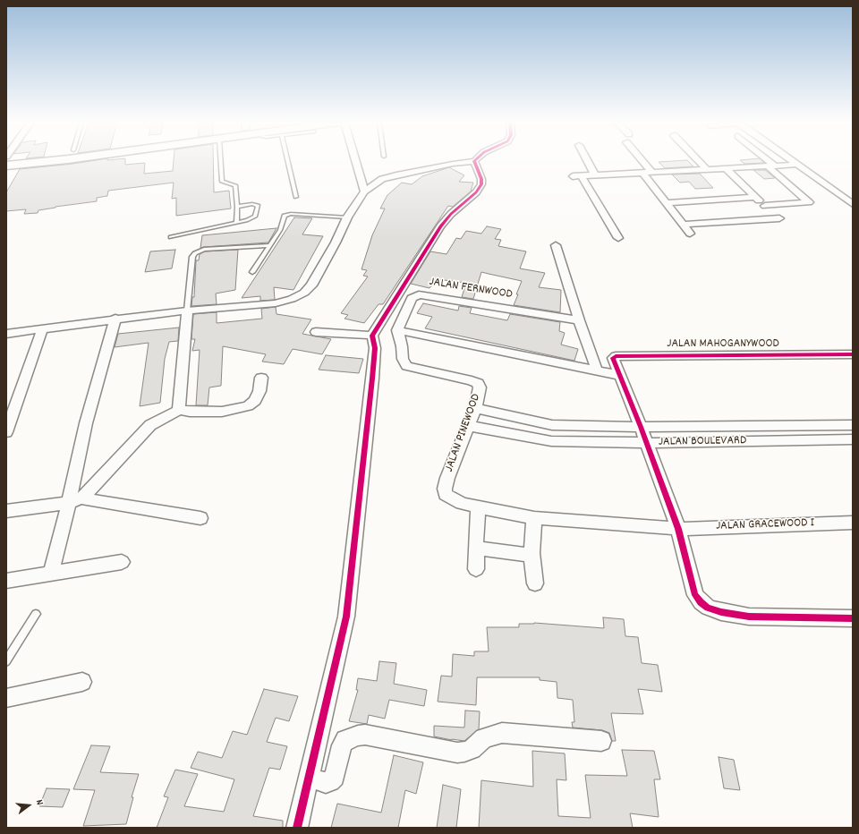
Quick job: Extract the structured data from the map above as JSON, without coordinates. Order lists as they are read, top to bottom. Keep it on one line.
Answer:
{"streets":{"street":["JALAN FERNWOOD","JALAN MAHOGANYWOOD","JALAN PINEWOOD","JALAN BOULEVARD","JALAN GRACEWOOD I"]},"crossings":[["JALAN FERNWOOD","JALAN PINEWOOD"],["JALAN PINEWOOD","JALAN BOULEVARD"],["JALAN PINEWOOD","JALAN GRACEWOOD I"]],"north":"right"}
